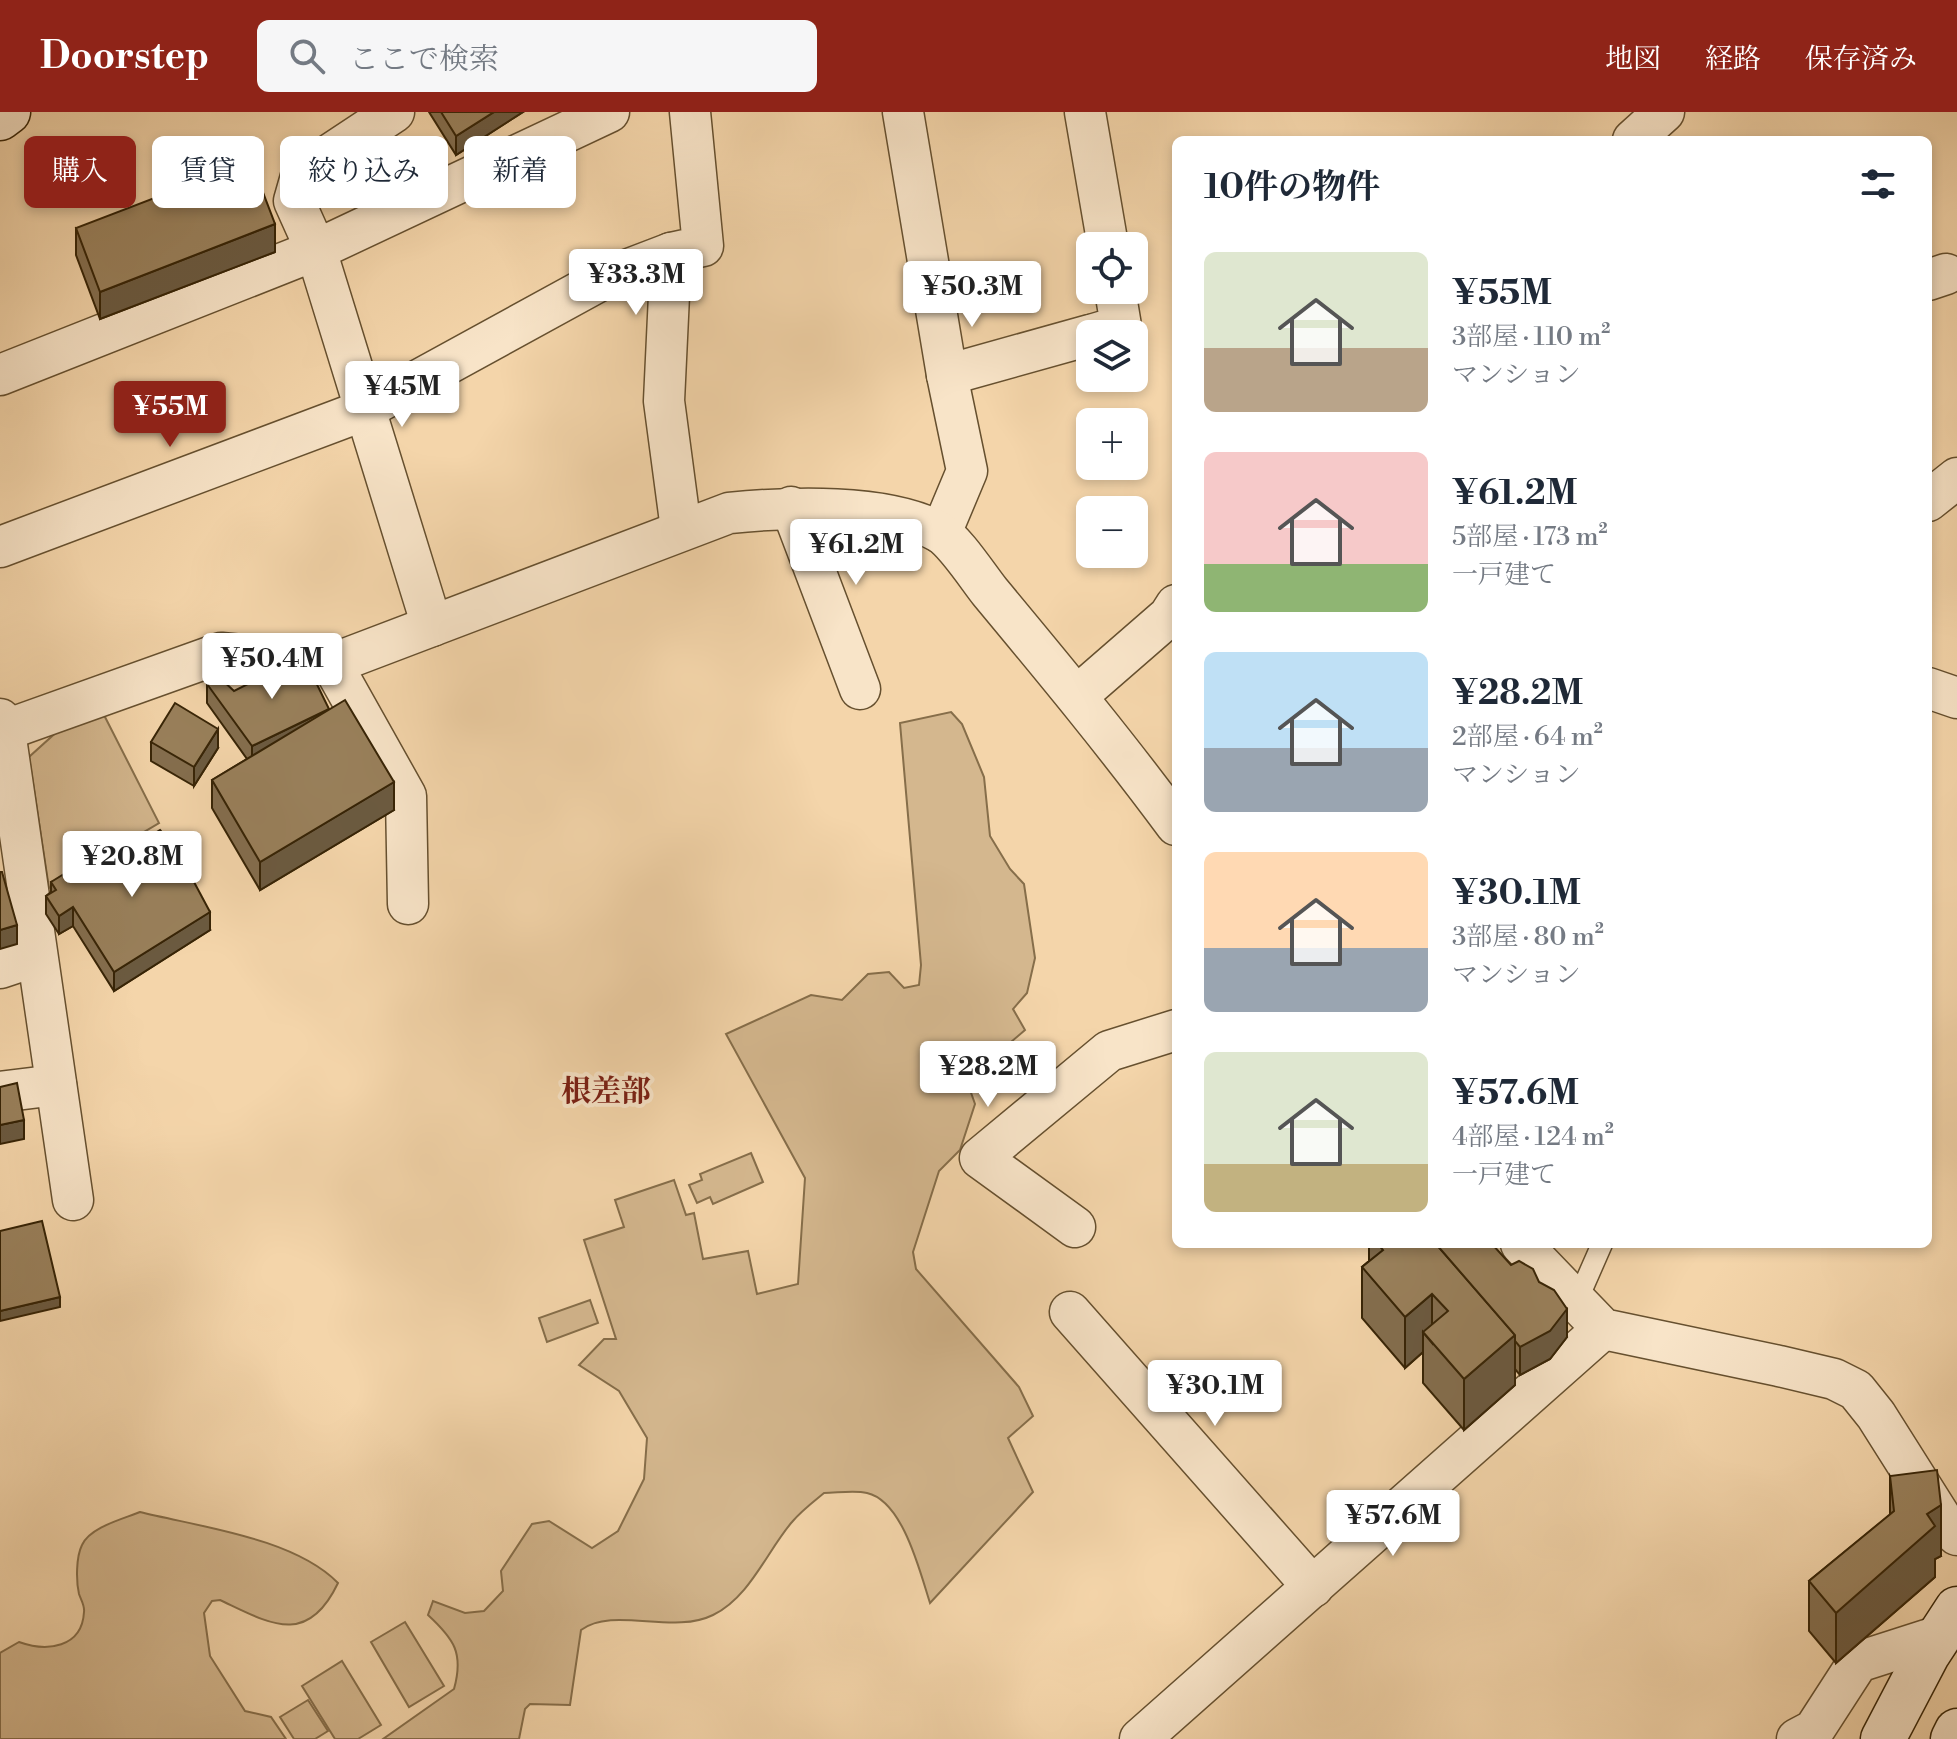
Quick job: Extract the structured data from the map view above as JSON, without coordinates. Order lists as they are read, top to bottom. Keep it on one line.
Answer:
{"districts":["根差部"],"page":{"header":"Doorstep","search":"ここで検索","nav":["地図","経路","保存済み"],"chip":["購入","賃貸","絞り込み","新着"],"heading":"10件の物件","map_buttons":["+","−"],"list":[{"name":"¥55M","note":"3部屋 · 110 m² · マンション"},{"name":"¥61.2M","note":"5部屋 · 173 m² · 一戸建て"},{"name":"¥28.2M","note":"2部屋 · 64 m² · マンション"},{"name":"¥30.1M","note":"3部屋 · 80 m² · マンション"},{"name":"¥57.6M","note":"4部屋 · 124 m² · 一戸建て"}],"price":["¥33.3M","¥50.3M","¥45M","¥55M","¥61.2M","¥50.4M","¥20.8M","¥28.2M","¥30.1M","¥57.6M"]}}
